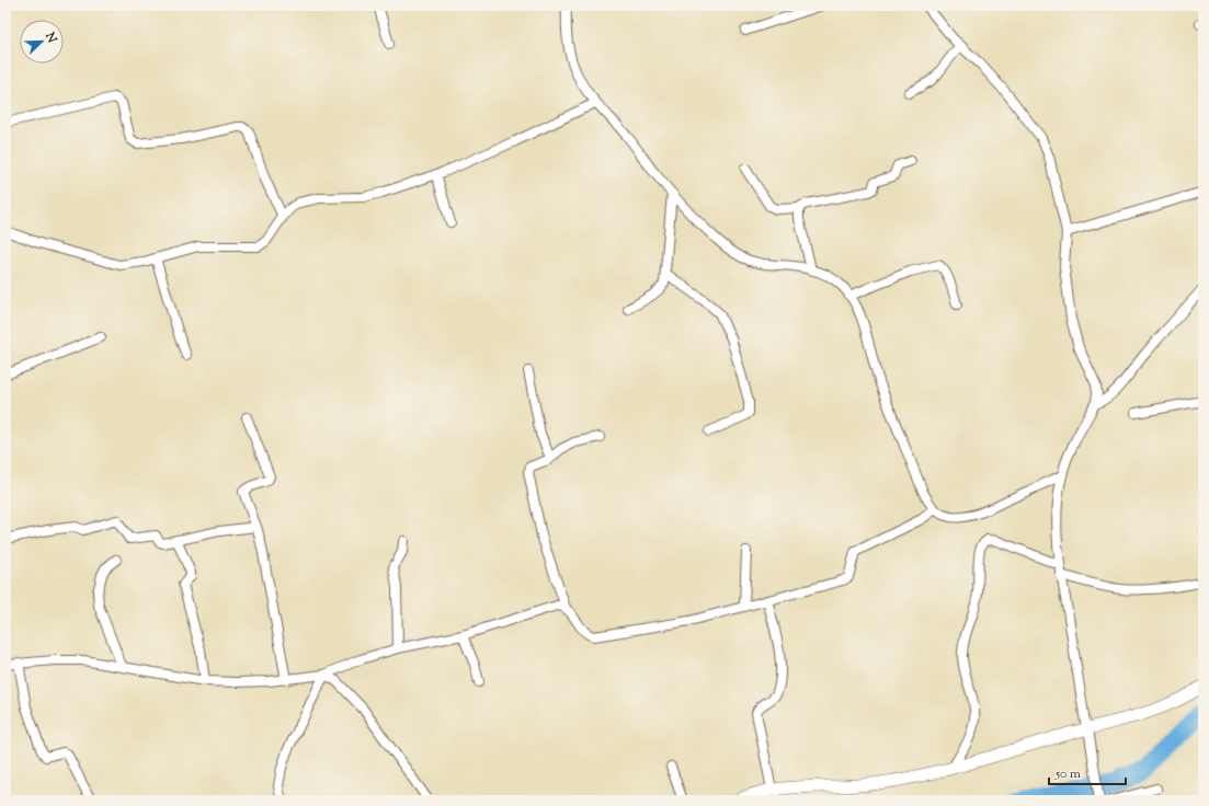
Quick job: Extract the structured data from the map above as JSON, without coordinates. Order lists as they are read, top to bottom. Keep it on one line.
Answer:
{"scale_bar":"50 m","north":"top right"}
